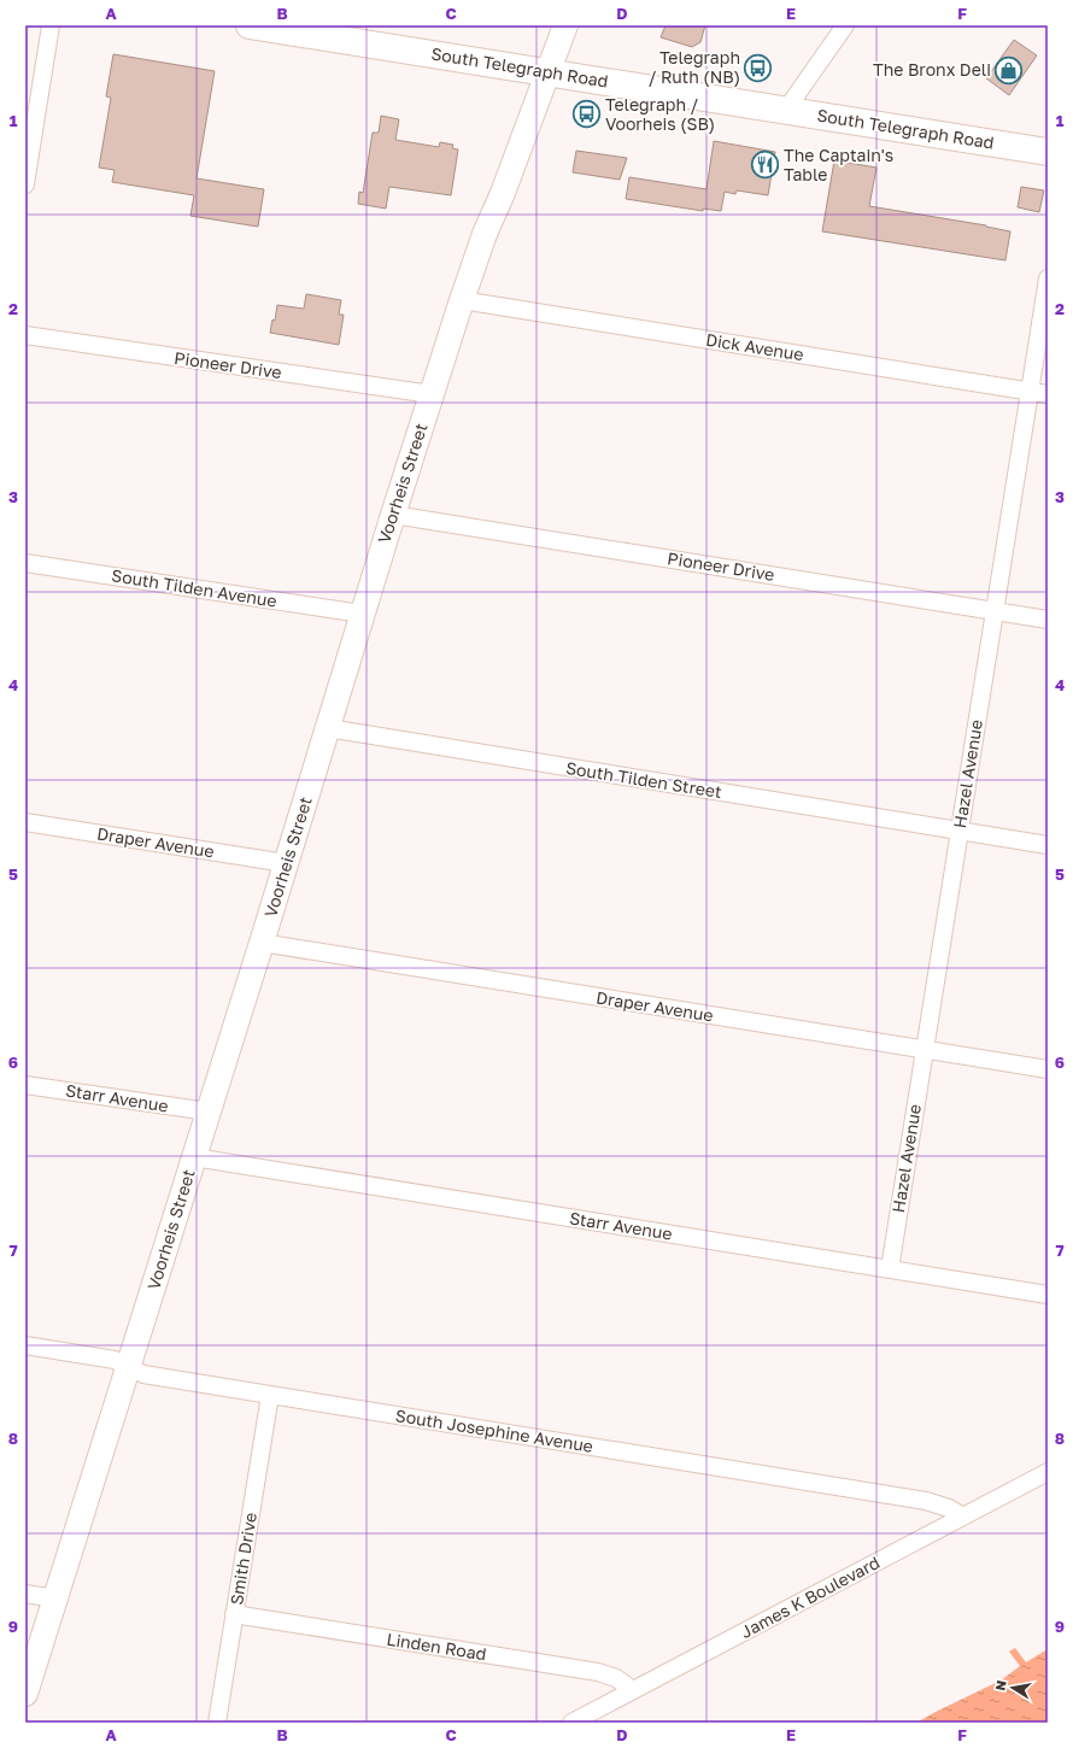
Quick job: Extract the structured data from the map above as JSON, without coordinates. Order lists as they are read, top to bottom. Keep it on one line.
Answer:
{"streets":{"highway":["South Telegraph Road"],"street":["Dick Avenue","Pioneer Drive","Voorheis Street","South Tilden Avenue","Hazel Avenue","South Tilden Street","Draper Avenue","Starr Avenue","South Josephine Avenue","Smith Drive","James K Boulevard","Linden Road"]},"crossings":[["South Telegraph Road","Voorheis Street"],["Dick Avenue","Voorheis Street"],["Dick Avenue","Hazel Avenue"],["Pioneer Drive","Voorheis Street"],["Pioneer Drive","Hazel Avenue"],["Voorheis Street","South Tilden Avenue"],["Voorheis Street","South Tilden Street"],["Voorheis Street","Draper Avenue"],["Voorheis Street","Starr Avenue"],["Voorheis Street","South Josephine Avenue"],["Hazel Avenue","South Tilden Street"],["Hazel Avenue","Draper Avenue"],["Hazel Avenue","Starr Avenue"],["South Josephine Avenue","Smith Drive"],["South Josephine Avenue","James K Boulevard"],["Smith Drive","Linden Road"],["James K Boulevard","Linden Road"]],"places":{"bus stop":["Telegraph / Ruth (NB)","Telegraph / Voorheis (SB)"],"shop":["The Bronx Deli"],"restaurant":["The Captain's Table"]},"north":"left","grid":{"columns":["A","B","C","D","E","F"],"rows":["1","2","3","4","5","6","7","8","9"]}}
